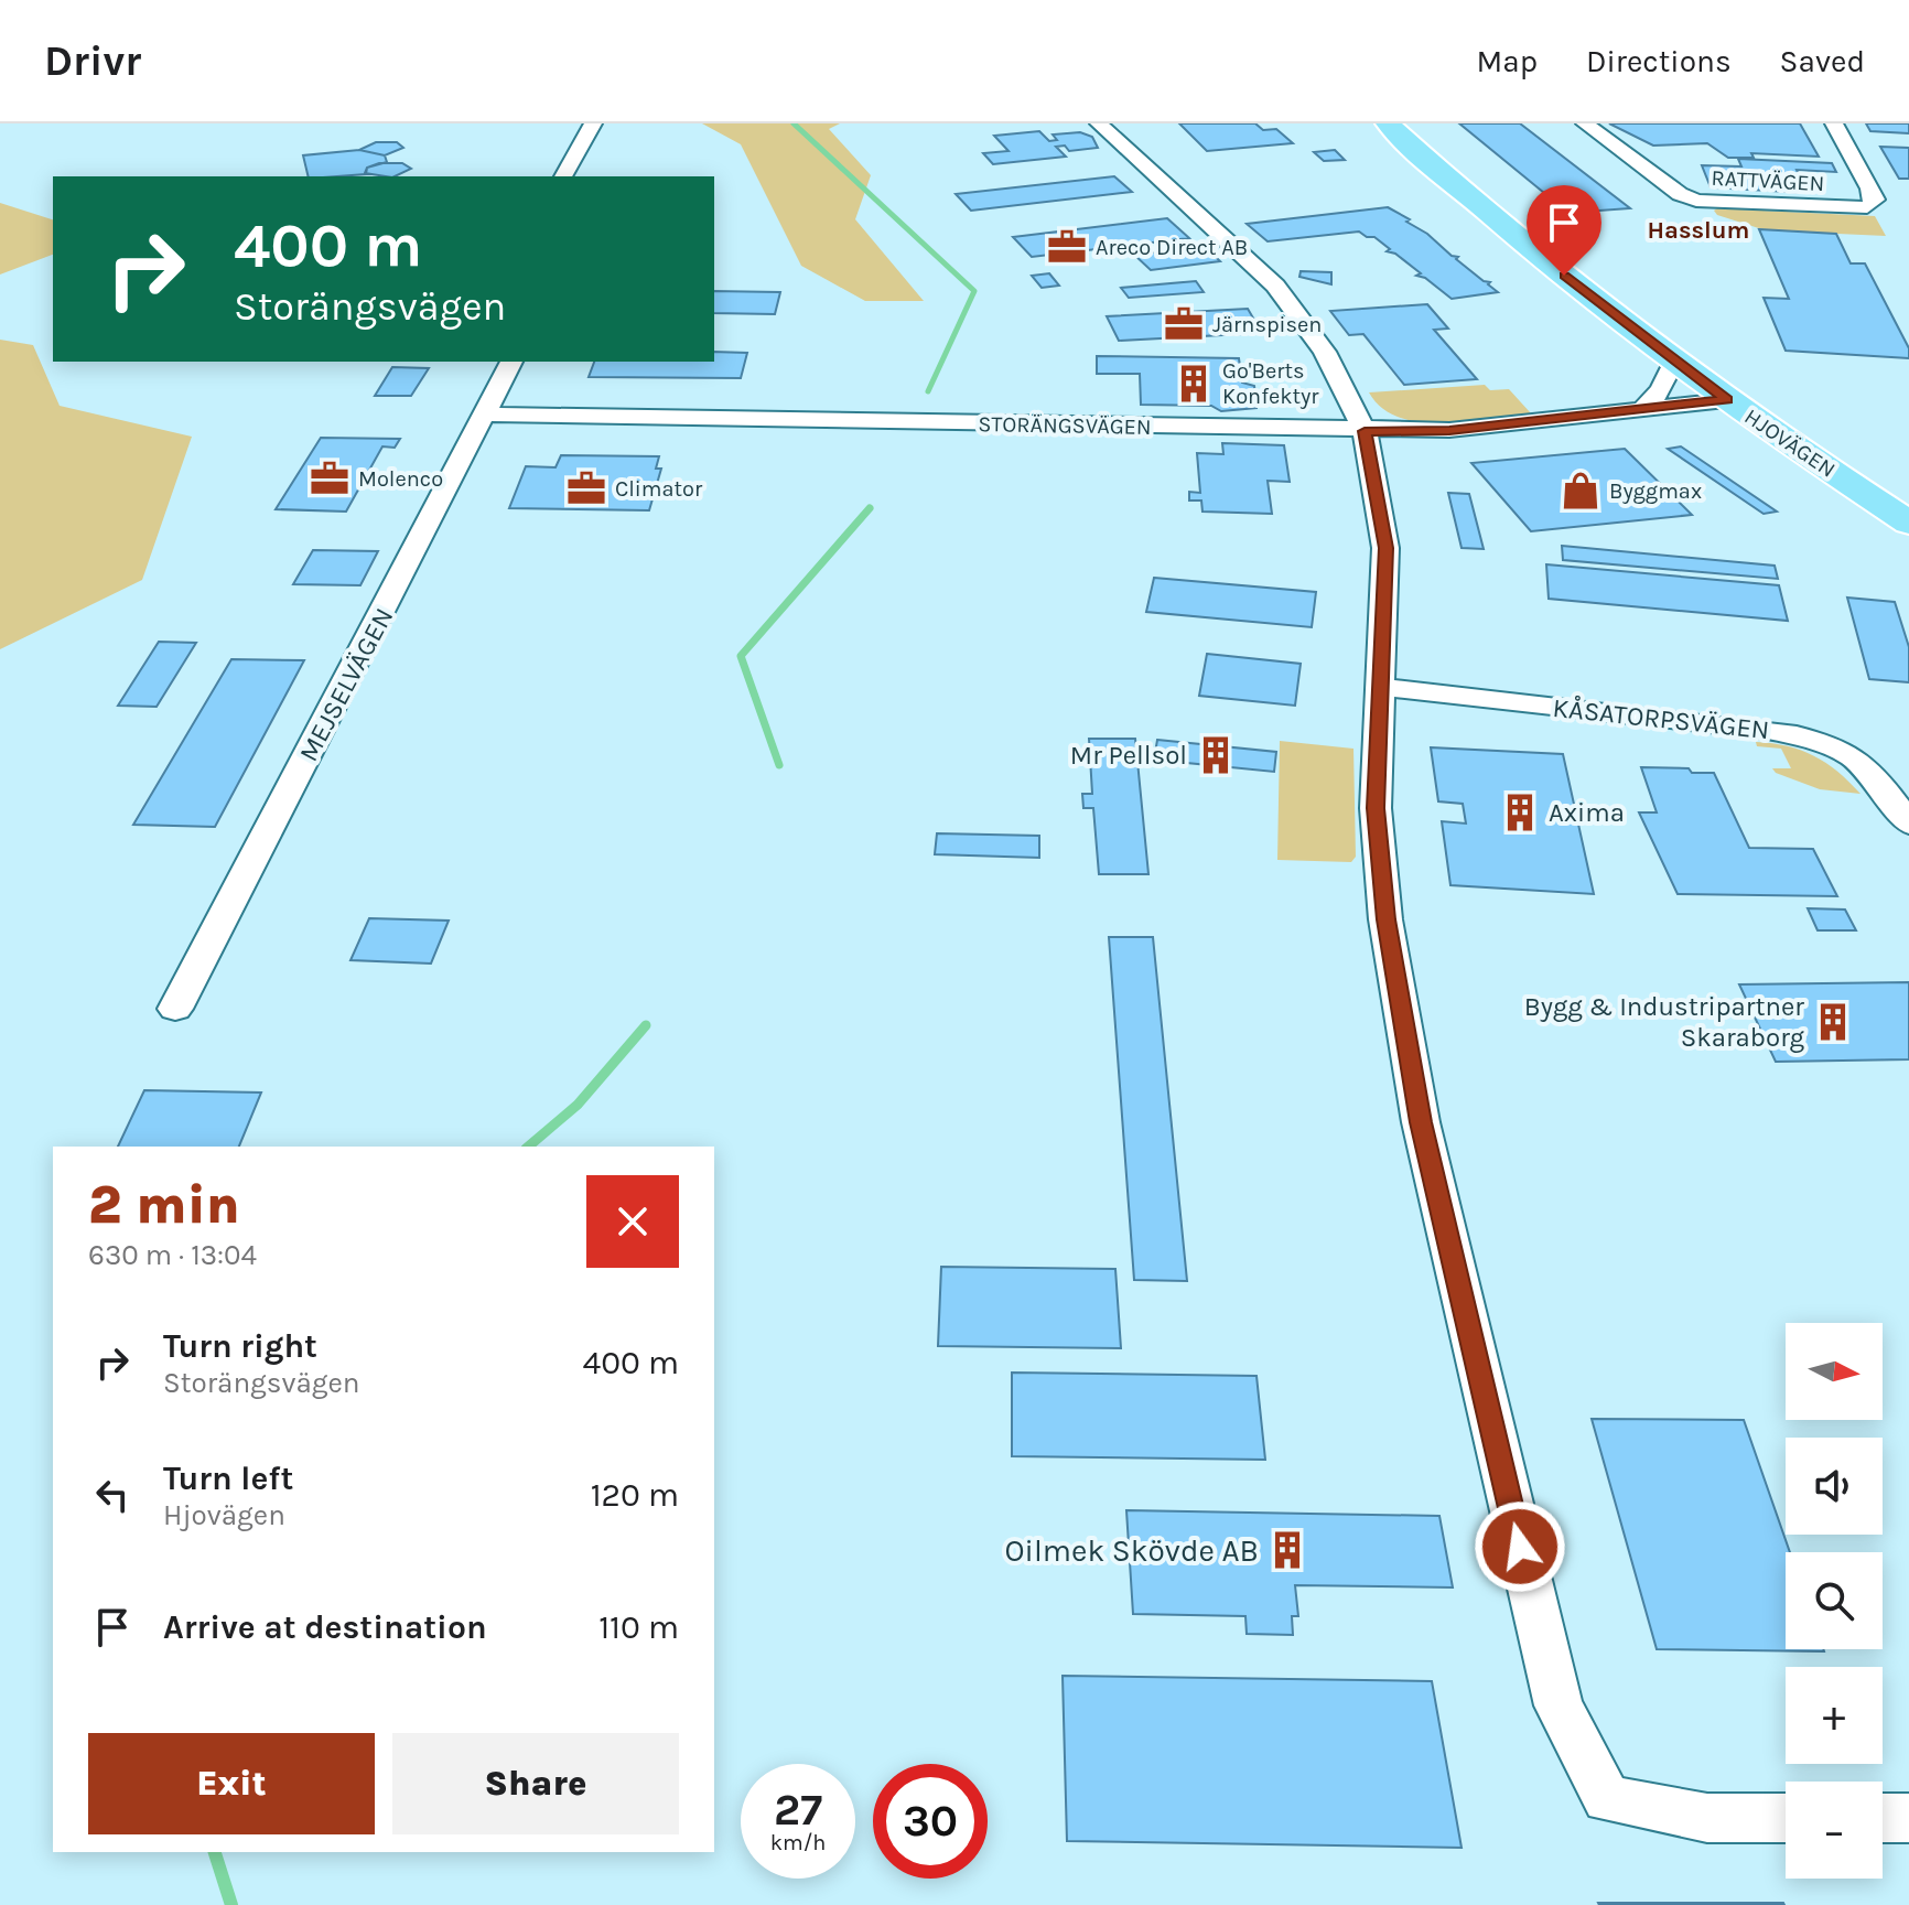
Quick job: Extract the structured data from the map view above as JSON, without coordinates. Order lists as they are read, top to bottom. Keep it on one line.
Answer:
{"streets":{"main road":["HJOVÄGEN"],"street":["RATTVÄGEN","STORÄNGSVÄGEN","MEJSELVÄGEN","KÅSATORPSVÄGEN"]},"crossings":[["STORÄNGSVÄGEN","HJOVÄGEN"],["STORÄNGSVÄGEN","MEJSELVÄGEN"]],"districts":["Hasslum"],"places":{"office":["Areco Direct AB","Järnspisen","Molenco","Climator"],"building":["Go'Berts Konfektyr","Mr Pellsol","Axima","Bygg & Industripartner Skaraborg","Oilmek Skövde AB"],"shop":["Byggmax"]},"north":"right","page":{"header":"Drivr","nav":["Map","Directions","Saved"],"turn":["400 m","Storängsvägen"],"heading":["2 min","630 m · 13:04"],"list":[{"name":"Turn right","note":"Storängsvägen","value":"400 m"},{"name":"Turn left","note":"Hjovägen","value":"120 m"},{"name":"Arrive at destination","value":"110 m"}],"map_buttons":["+","−"],"buttons":["Exit","Share"],"speed":"27 km/h","limit":"30"}}
